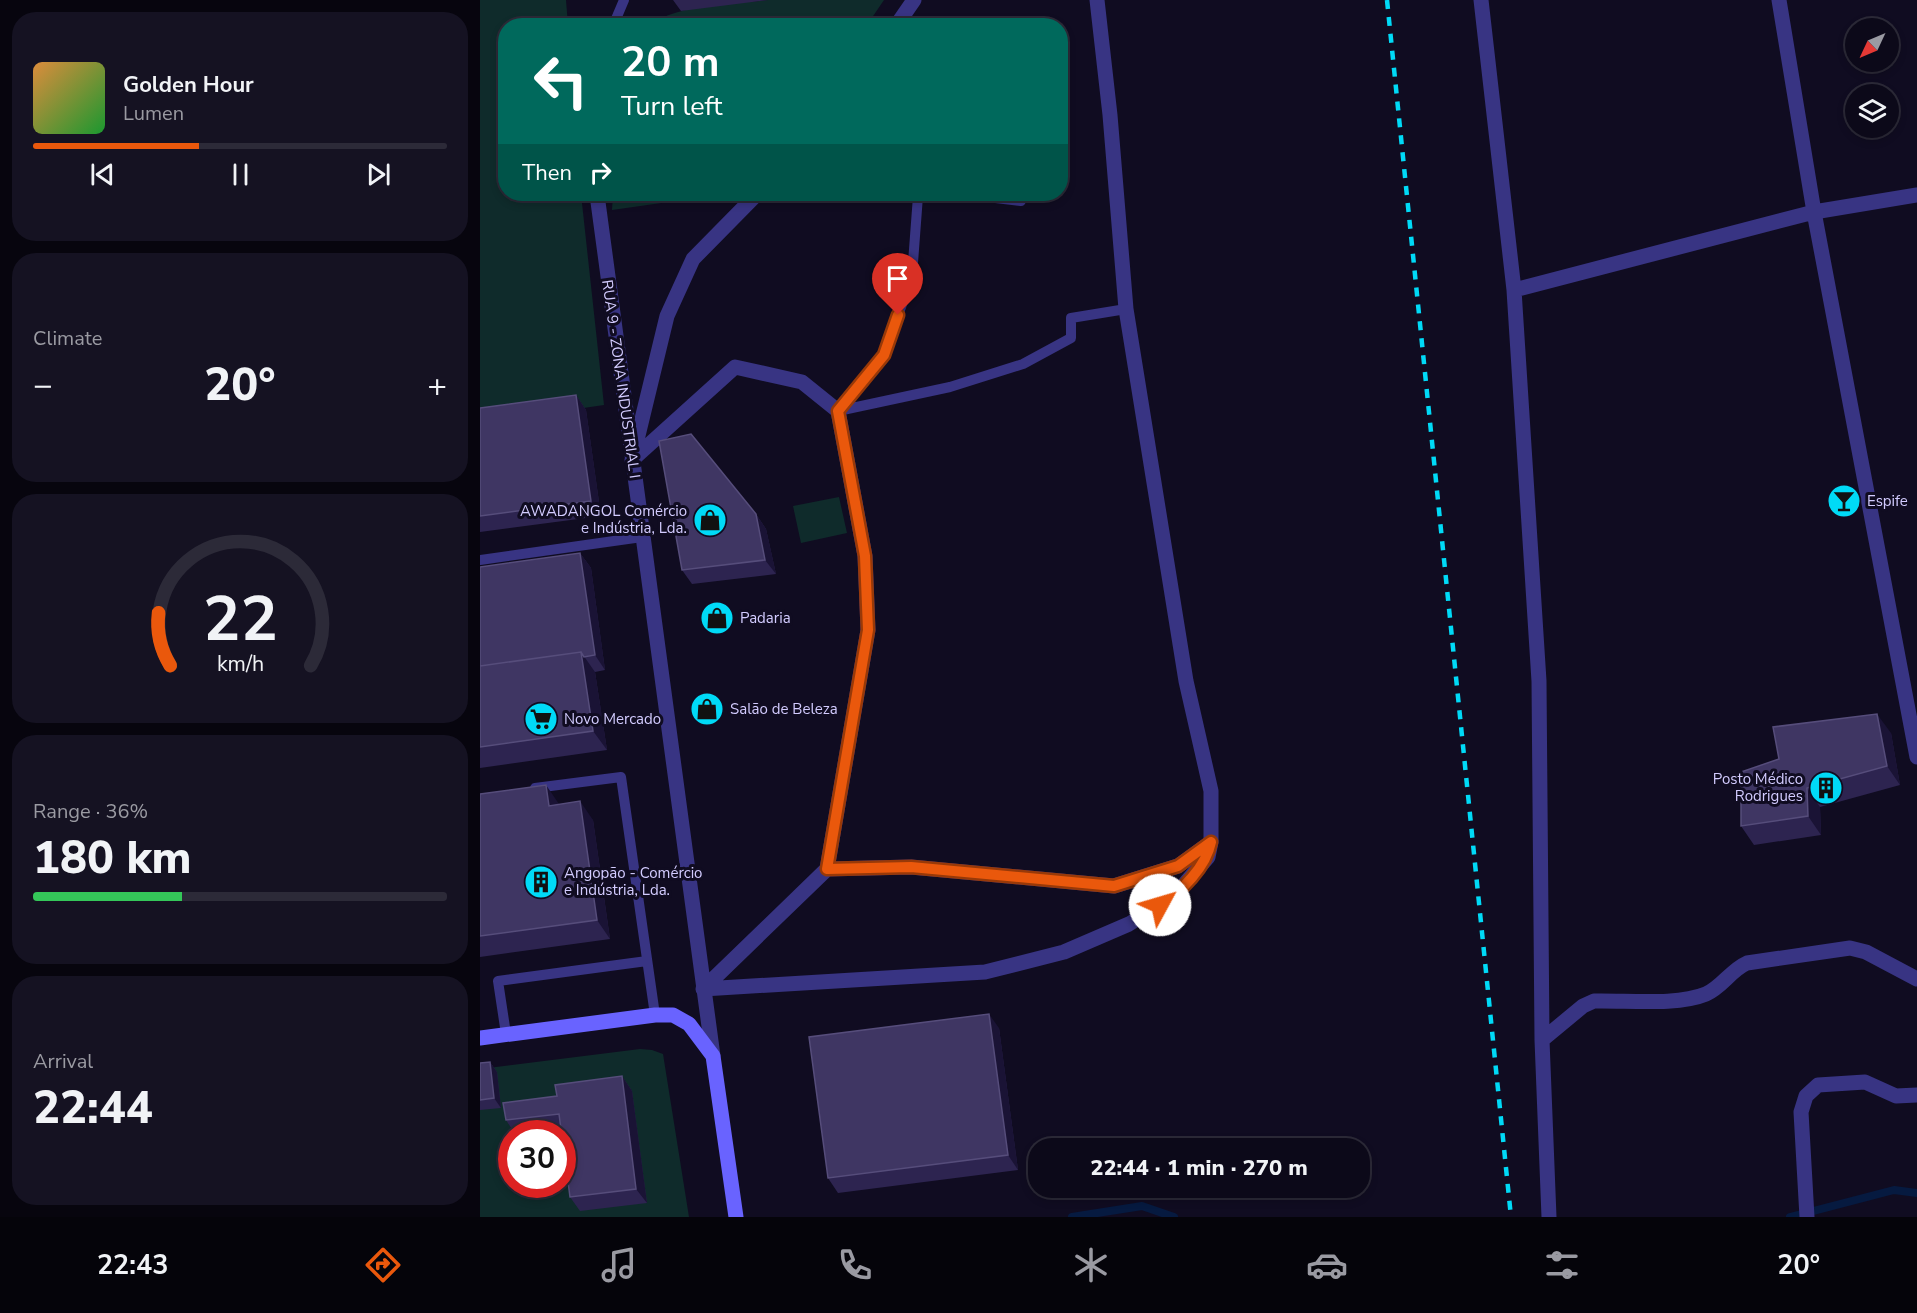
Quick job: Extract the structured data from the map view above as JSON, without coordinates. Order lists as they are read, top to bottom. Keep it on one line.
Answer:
{"streets":{"street":["RUA 9 - ZONA INDUSTRIAL I"]},"places":{"bar":["Espife"],"shop":["AWADANGOL Comércio e Indústria, Lda.","Padaria","Salão de Beleza"],"supermarket":["Novo Mercado"],"building":["Posto Médico Rodrigues","Angopão - Comércio e Indústria, Lda."]},"north":"bottom left","page":{"turn":["20 m","Turn left"],"song":["Golden Hour","Lumen"],"then":"Then","tile":["Climate",["Range · 36%","180 km"],["Arrival","22:44"]],"heat":["−","20°","+"],"limit":"30","trip":"22:44 · 1 min · 270 m","tabs":["22:43","20°"],"gauge":["22","km/h"]}}
